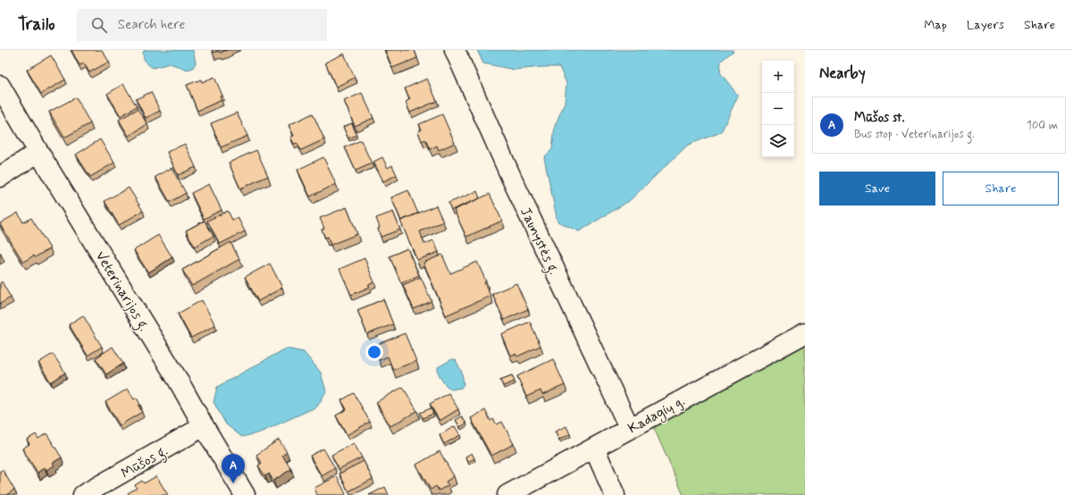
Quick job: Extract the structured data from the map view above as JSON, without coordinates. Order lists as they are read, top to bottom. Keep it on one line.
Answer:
{"streets":{"street":["Jaunystės g.","Veterinarijos g.","Kadagių g.","Mūšos g."]},"crossings":[["Jaunystės g.","Kadagių g."],["Veterinarijos g.","Mūšos g."]],"page":{"header":"Trailo","search":"Search here","nav":["Map","Layers","Share"],"heading":"Nearby","map_buttons":["+","−"],"list":[{"mark":"A","name":"Mūšos st.","note":"Bus stop · Veterinarijos g.","value":"100 m"}],"buttons":["Save","Share"],"pins":"A"}}
